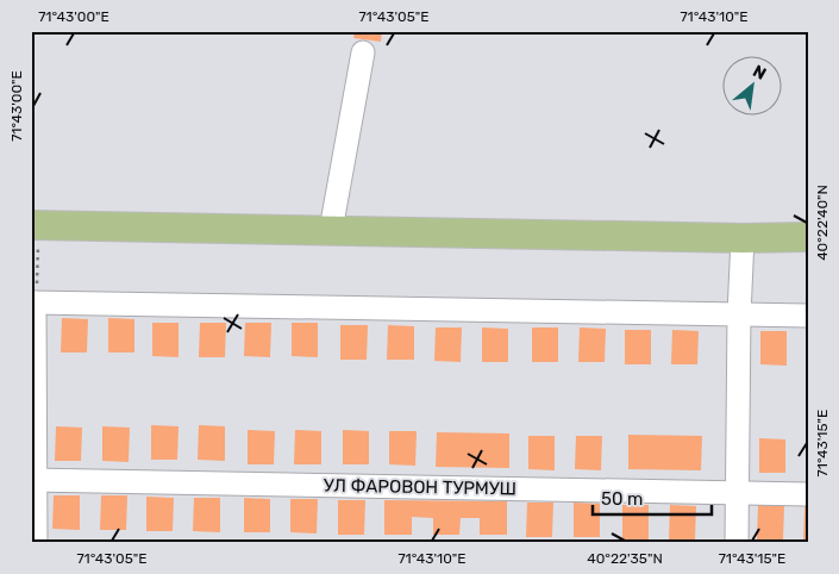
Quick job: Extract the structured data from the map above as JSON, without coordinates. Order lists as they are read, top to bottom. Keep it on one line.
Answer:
{"streets":{"street":["УЛ ФАРОВОН ТУРМУШ"]},"scale_bar":"50 m","north":"top right","coordinates":["71°43'00\"E","71°43'05\"E","71°43'10\"E","40°22'40\"N","71°43'15\"E","40°22'35\"N"]}
